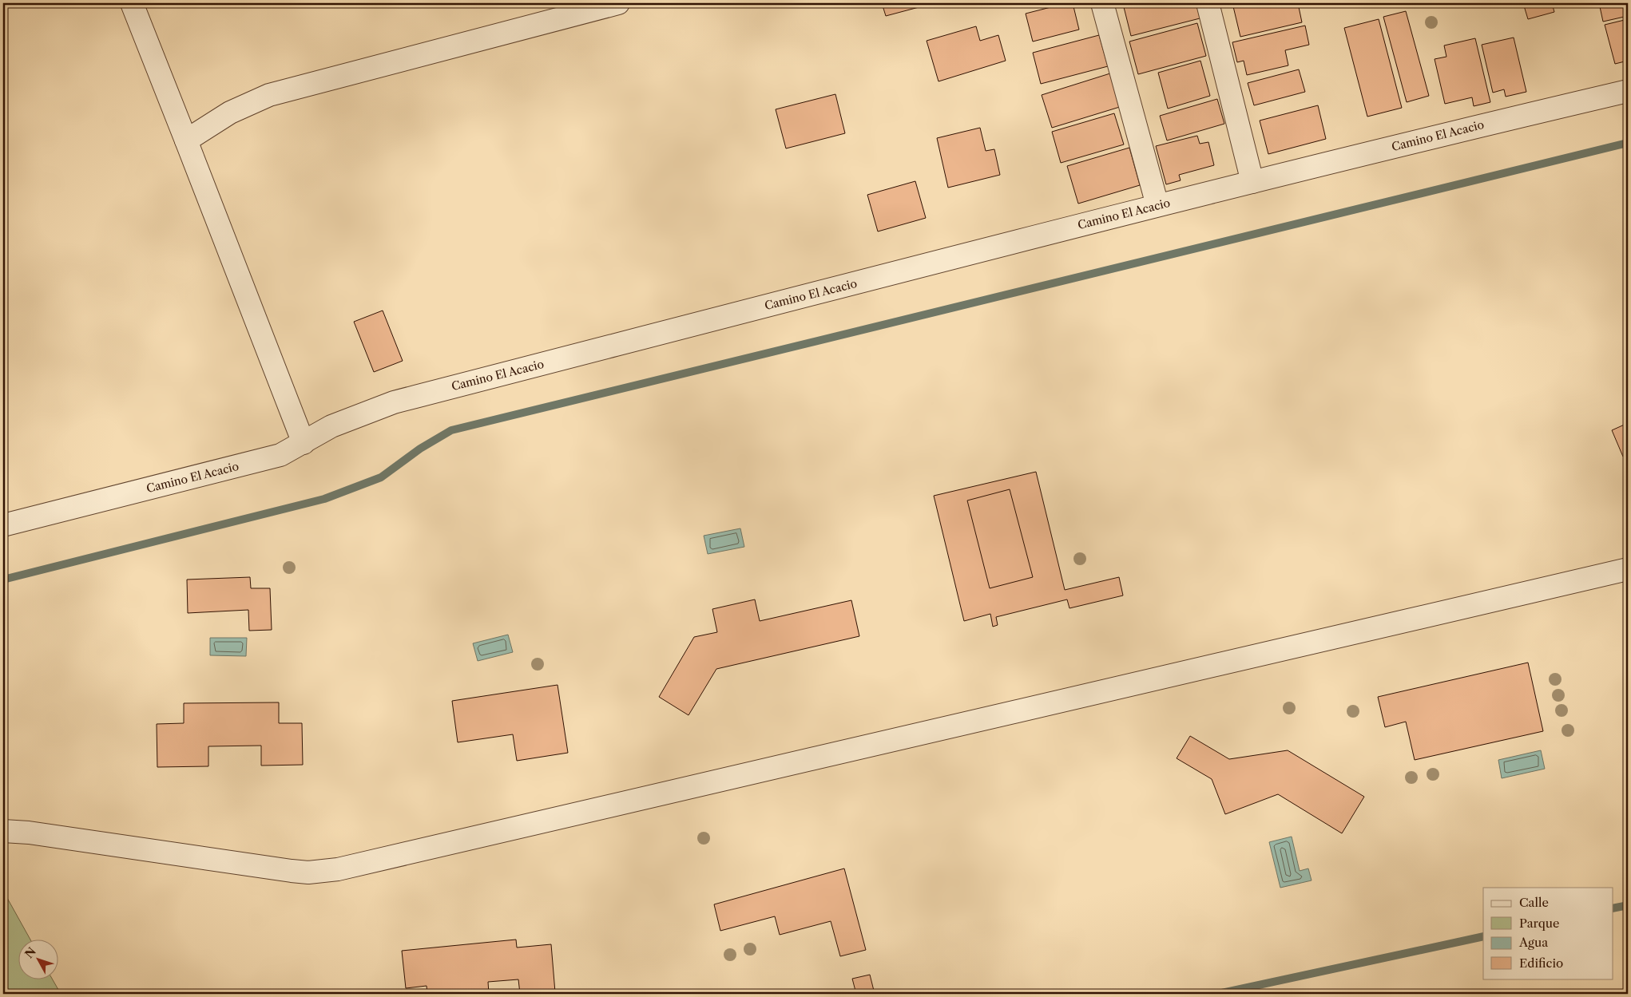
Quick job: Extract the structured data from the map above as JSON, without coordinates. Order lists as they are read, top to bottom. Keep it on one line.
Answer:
{"streets":{"street":["Camino El Acacio"]},"legend":["Calle","Parque","Agua","Edificio"],"north":"top left"}
